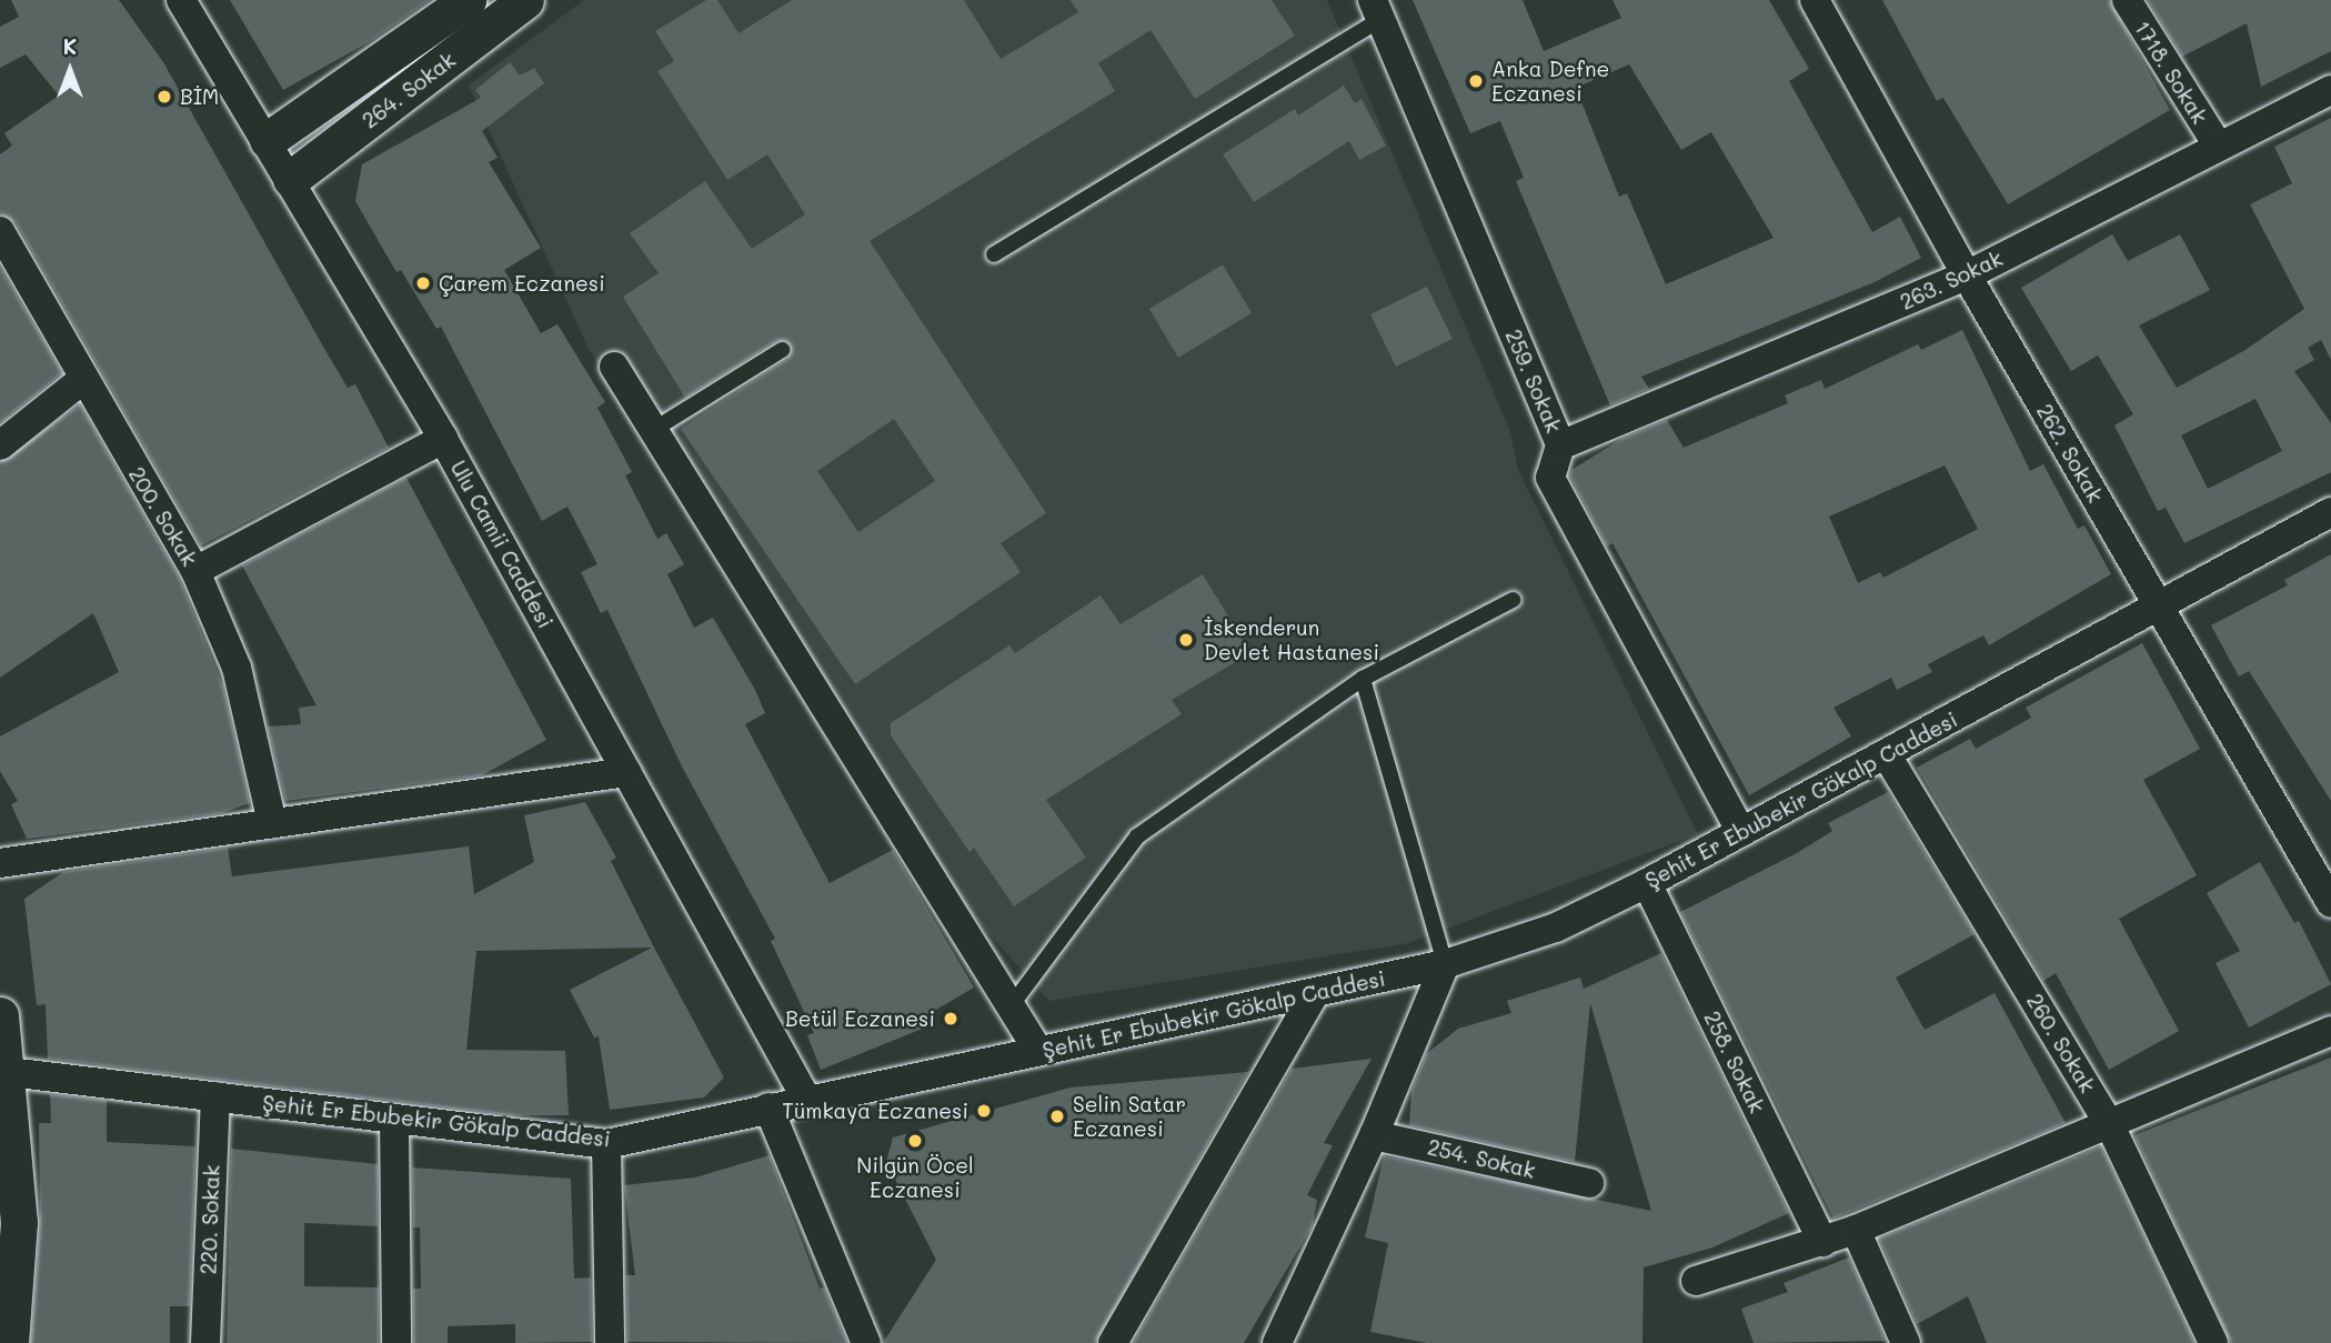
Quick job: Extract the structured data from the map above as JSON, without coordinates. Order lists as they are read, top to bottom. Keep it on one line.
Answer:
{"streets":{"street":["1718. Sokak","264. Sokak","263. Sokak","259. Sokak","262. Sokak","200. Sokak","Ulu Camii Caddesi","Şehit Er Ebubekir Gökalp Caddesi","260. Sokak","258. Sokak","254. Sokak","220. Sokak"]},"crossings":[["1718. Sokak","263. Sokak"],["264. Sokak","Ulu Camii Caddesi"],["263. Sokak","259. Sokak"],["263. Sokak","262. Sokak"],["259. Sokak","Şehit Er Ebubekir Gökalp Caddesi"],["262. Sokak","Şehit Er Ebubekir Gökalp Caddesi"],["Ulu Camii Caddesi","Şehit Er Ebubekir Gökalp Caddesi"],["Şehit Er Ebubekir Gökalp Caddesi","260. Sokak"],["Şehit Er Ebubekir Gökalp Caddesi","258. Sokak"],["Şehit Er Ebubekir Gökalp Caddesi","220. Sokak"]],"places":["Anka Defne Eczanesi","BİM","Çarem Eczanesi","İskenderun Devlet Hastanesi","Betül Eczanesi","Tümkaya Eczanesi","Selin Satar Eczanesi","Nilgün Öcel Eczanesi"],"north":"top"}
